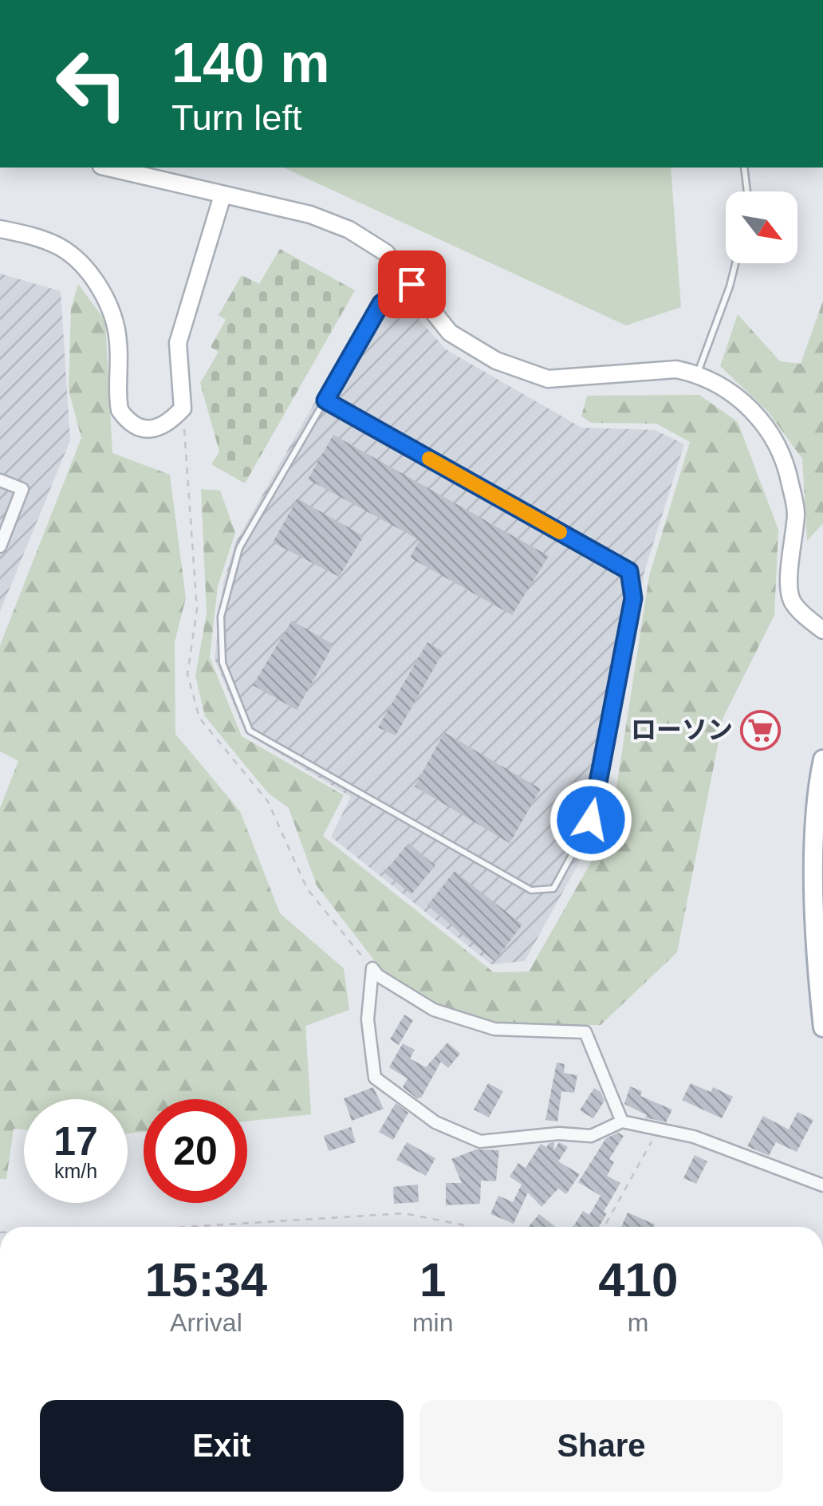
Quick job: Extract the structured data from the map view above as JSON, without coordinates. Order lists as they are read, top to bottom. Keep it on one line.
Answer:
{"places":{"supermarket":["ローソン"]},"north":"bottom right","page":{"turn":["140 m","Turn left"],"speed":"17 km/h","limit":"20","eta":["15:34","Arrival","1","min","410","m"],"buttons":["Exit","Share"]}}
